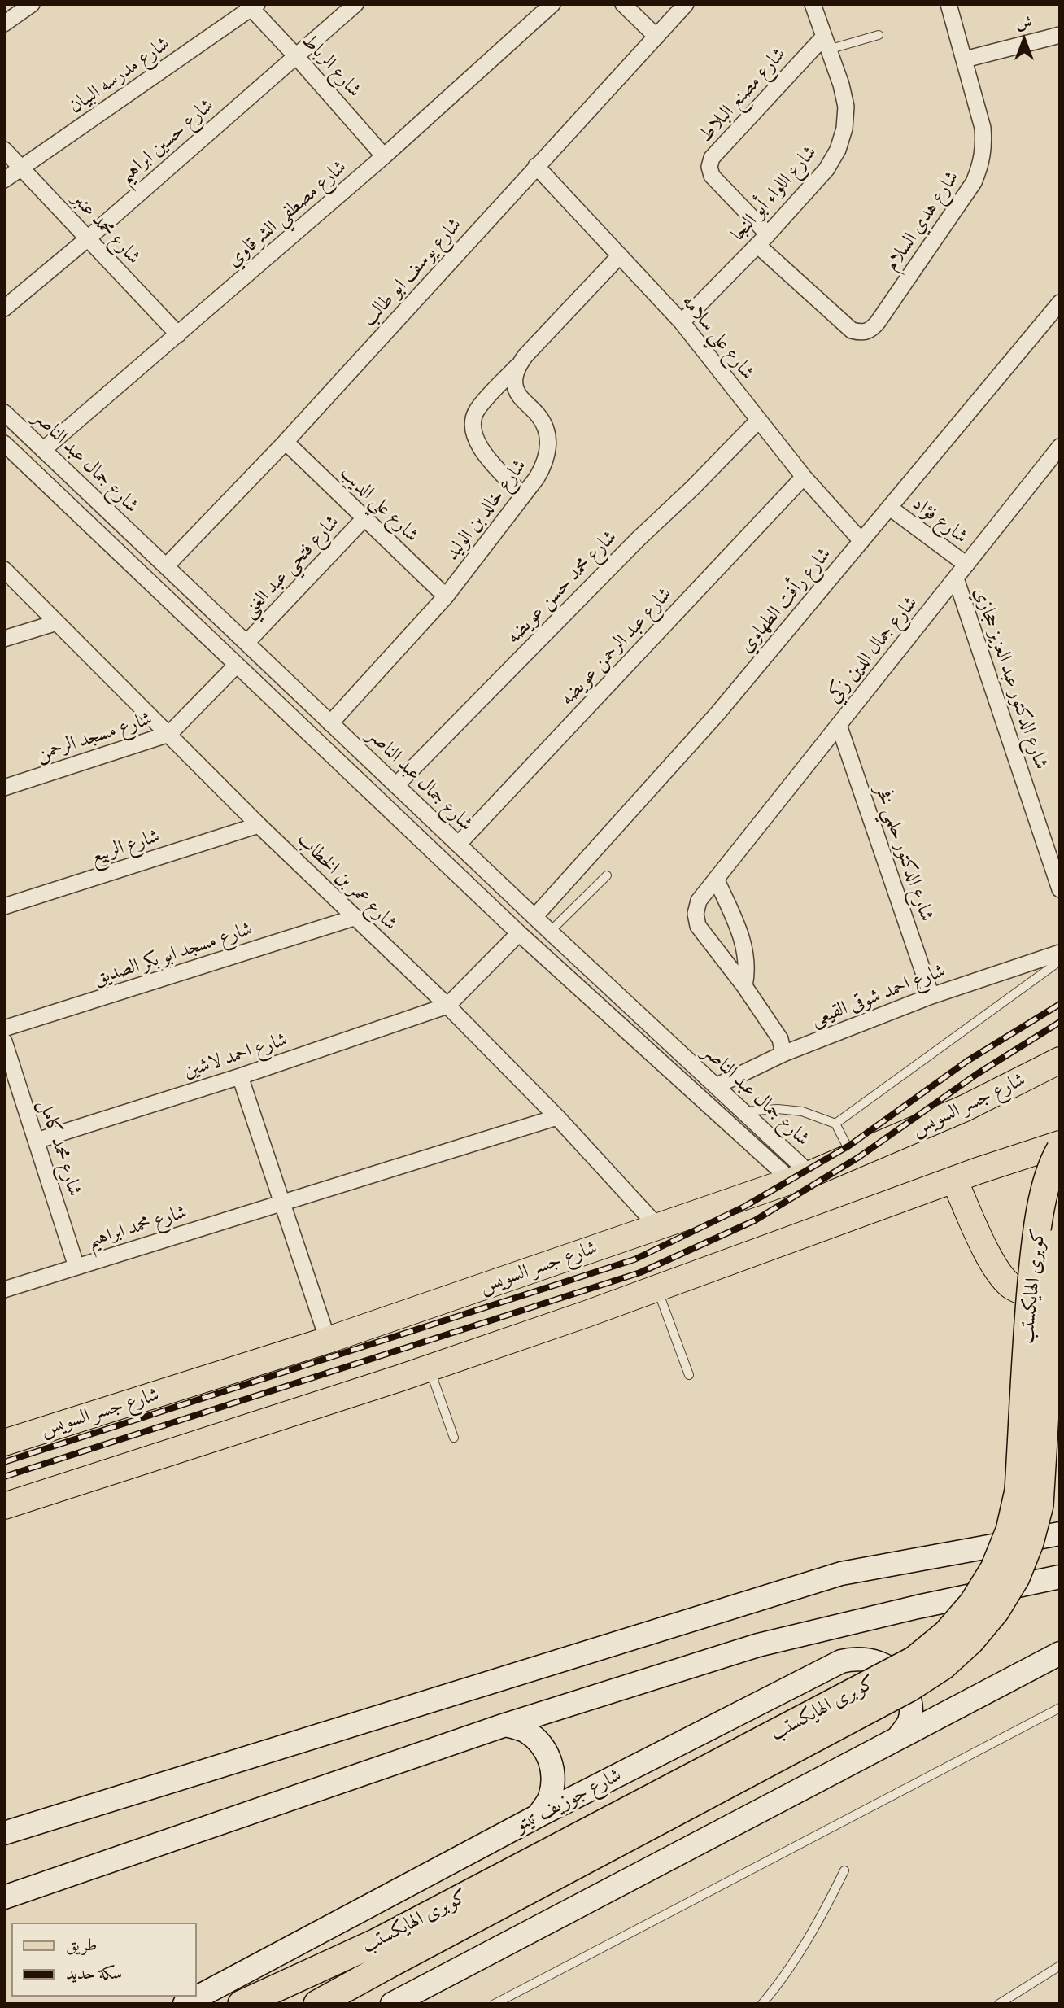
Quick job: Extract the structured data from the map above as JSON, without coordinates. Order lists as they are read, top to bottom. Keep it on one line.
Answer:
{"streets":{"highway":["كوبرى الهايكستب"],"main road":["شارع جسر السويس","شارع جوزيف تيتو"],"street":["شارع الرباط","شارع مدرسه البيان","شارع مصنع البلاط","شارع حسين ابراهيم","شارع اللواء أبو النجا","شارع مصطفي الشرقاوي","شارع هدي السلام","شارع محمد عنبر","شارع يوسف ابو طالب","شارع علي سلامه","شارع جمال عبد الناصر","شارع علي الديب","شارع خالد بن الوليد","شارع فؤاد","شارع فتحي عبد الغني","شارع محمد حسن عويضه","شارع رأفت الطهاوي","شارع عبد الرحمن عويضه","شارع جمال الدين زكي","شارع الدكتور عبد العزيز حجازي","شارع مسجد الرحمن","شارع الربيع","شارع الدكتور حلمي فخر","شارع عمر بن الخطاب","شارع مسجد ابو بكر الصديق","شارع احمد شوقى القيعى","شارع احمد لاشين","شارع محمد كامل","شارع محمد ابراهيم"]},"crossings":[["شارع الرباط","شارع مدرسه البيان"],["شارع الرباط","شارع حسين ابراهيم"],["شارع الرباط","شارع مصطفي الشرقاوي"],["شارع مدرسه البيان","شارع محمد عنبر"],["شارع مصنع البلاط","شارع اللواء أبو النجا"],["شارع مصنع البلاط","شارع هدي السلام"],["شارع حسين ابراهيم","شارع محمد عنبر"],["شارع اللواء أبو النجا","شارع علي سلامه"],["شارع مصطفي الشرقاوي","شارع محمد عنبر"],["شارع مصطفي الشرقاوي","شارع جمال عبد الناصر"],["شارع يوسف ابو طالب","شارع علي سلامه"],["شارع يوسف ابو طالب","شارع جمال عبد الناصر"],["شارع يوسف ابو طالب","شارع علي الديب"],["شارع علي سلامه","شارع محمد حسن عويضه"],["شارع علي سلامه","شارع رأفت الطهاوي"],["شارع علي سلامه","شارع عبد الرحمن عويضه"],["شارع جمال عبد الناصر","شارع خالد بن الوليد"],["شارع جمال عبد الناصر","شارع فتحي عبد الغني"],["شارع جمال عبد الناصر","شارع محمد حسن عويضه"],["شارع جمال عبد الناصر","شارع رأفت الطهاوي"],["شارع جمال عبد الناصر","شارع عبد الرحمن عويضه"],["شارع جمال عبد الناصر","شارع مسجد الرحمن"],["شارع جمال عبد الناصر","شارع احمد شوقى القيعى"],["شارع جمال عبد الناصر","شارع جسر السويس"],["شارع علي الديب","شارع خالد بن الوليد"],["شارع علي الديب","شارع فتحي عبد الغني"],["شارع فؤاد","شارع رأفت الطهاوي"],["شارع فؤاد","شارع جمال الدين زكي"],["شارع جمال الدين زكي","شارع الدكتور عبد العزيز حجازي"],["شارع جمال الدين زكي","شارع الدكتور حلمي فخر"],["شارع جمال الدين زكي","شارع احمد شوقى القيعى"],["شارع مسجد الرحمن","شارع عمر بن الخطاب"],["شارع الربيع","شارع عمر بن الخطاب"],["شارع الدكتور حلمي فخر","شارع احمد شوقى القيعى"],["شارع عمر بن الخطاب","شارع مسجد ابو بكر الصديق"],["شارع عمر بن الخطاب","شارع احمد لاشين"],["شارع عمر بن الخطاب","شارع جسر السويس"],["شارع عمر بن الخطاب","شارع محمد ابراهيم"],["شارع احمد لاشين","شارع محمد كامل"],["شارع محمد كامل","شارع محمد ابراهيم"]],"legend":["طريق","سكة حديد"],"north":"top"}
